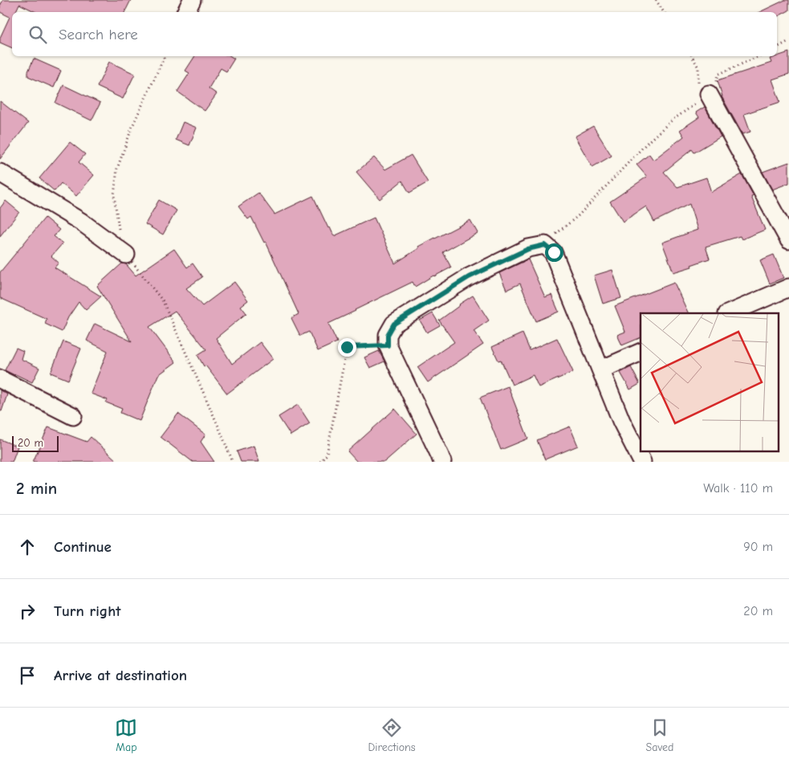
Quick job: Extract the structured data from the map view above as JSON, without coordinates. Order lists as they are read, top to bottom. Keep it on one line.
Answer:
{"scale_bar":"20 m","page":{"search":"Search here","scale":"20 m","heading":["2 min","Walk · 110 m"],"list":[["Continue","90 m"],["Turn right","20 m"],"Arrive at destination"],"nav":["Map","Directions","Saved"]}}
